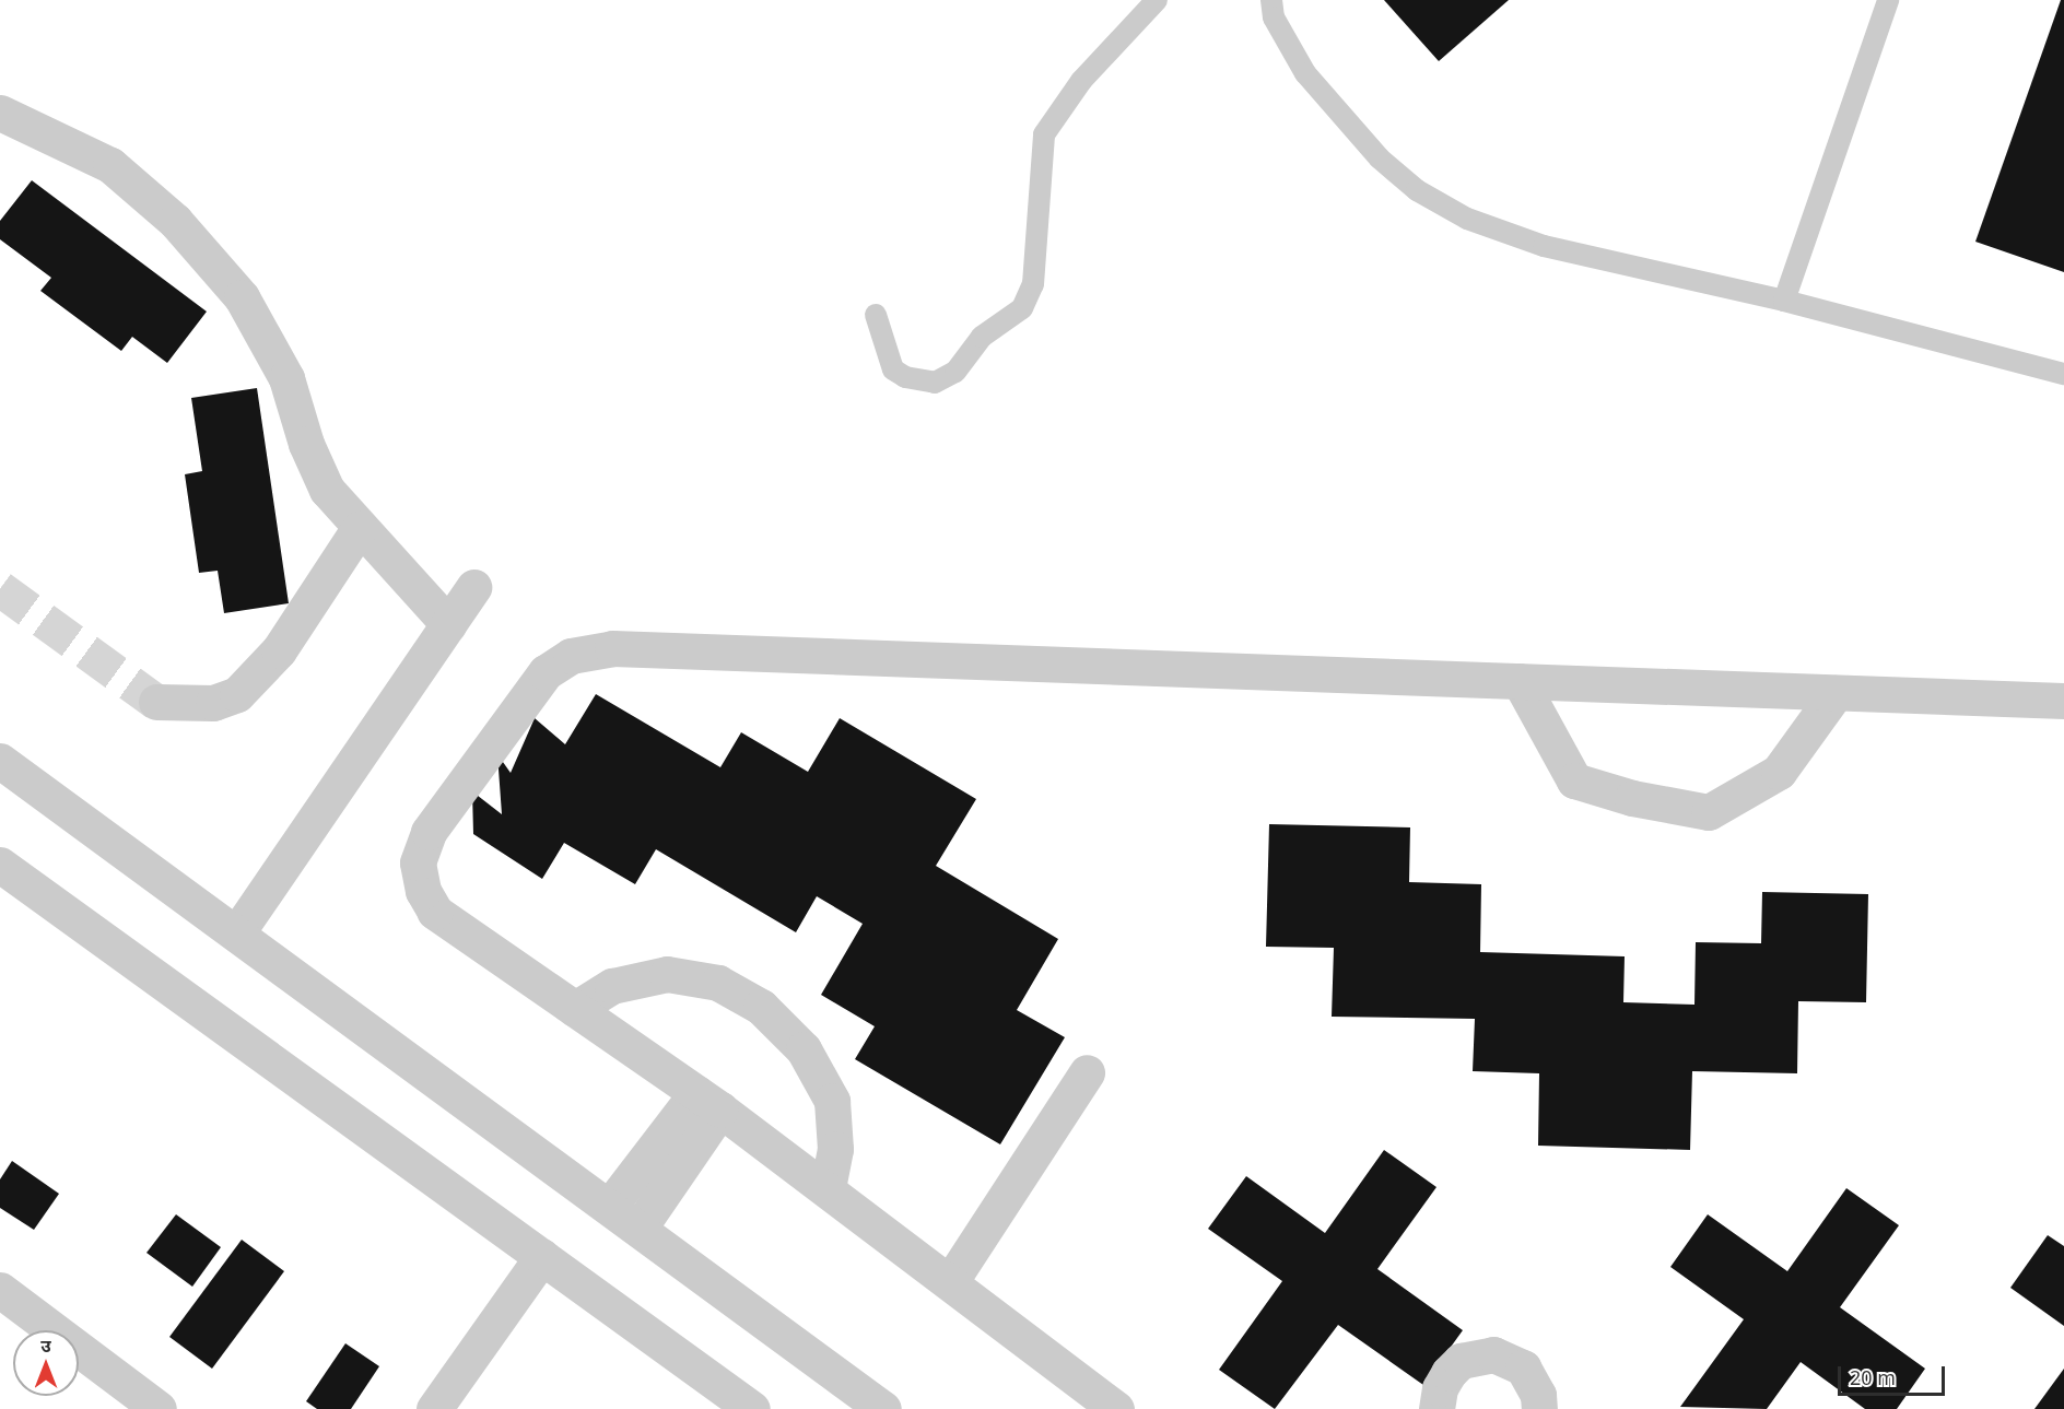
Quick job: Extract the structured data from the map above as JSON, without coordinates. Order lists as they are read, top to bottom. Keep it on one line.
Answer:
{"scale_bar":"20 m","north":"top"}
